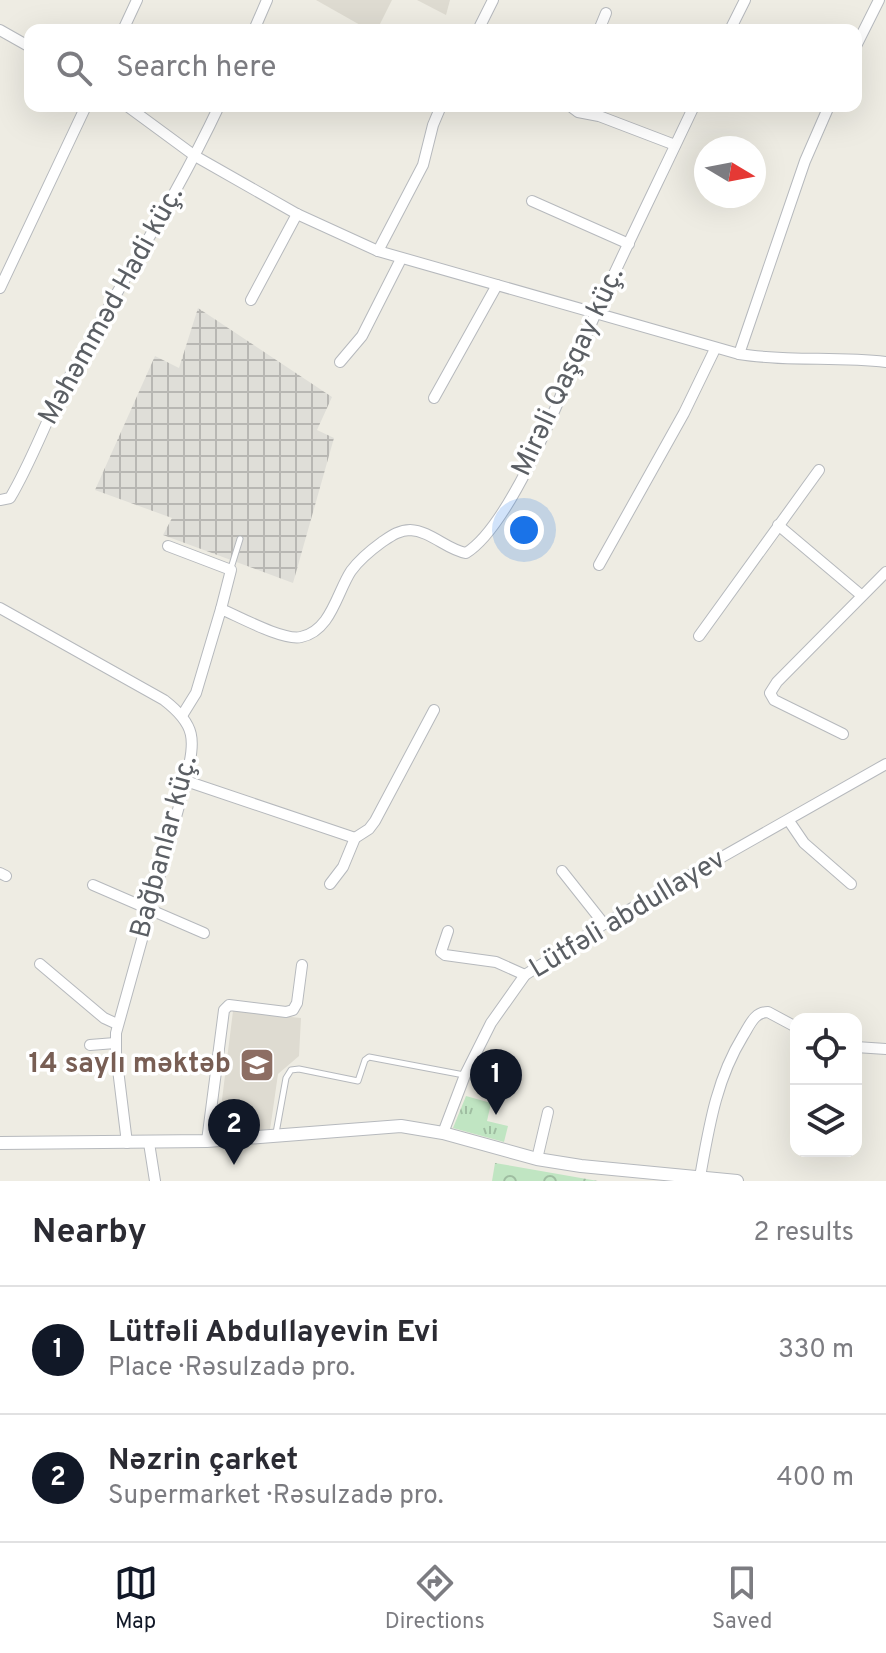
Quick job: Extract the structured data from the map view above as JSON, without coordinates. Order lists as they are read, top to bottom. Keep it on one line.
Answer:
{"streets":{"street":["Məhəmməd Hadi küç.","Mirəli Qaşqay küç.","Bağbanlar küç.","Lütfəli abdullayev"]},"places":{"school or university":["14 saylı məktəb"]},"north":"right","page":{"search":"Search here","pins":["1","2"],"heading":["Nearby","2 results"],"list":[{"mark":"1","name":"Lütfəli Abdullayevin Evi","note":"Place · Rəsulzadə pro.","value":"330 m"},{"mark":"2","name":"Nəzrin çarket","note":"Supermarket · Rəsulzadə pro.","value":"400 m"}],"nav":["Map","Directions","Saved"]}}
